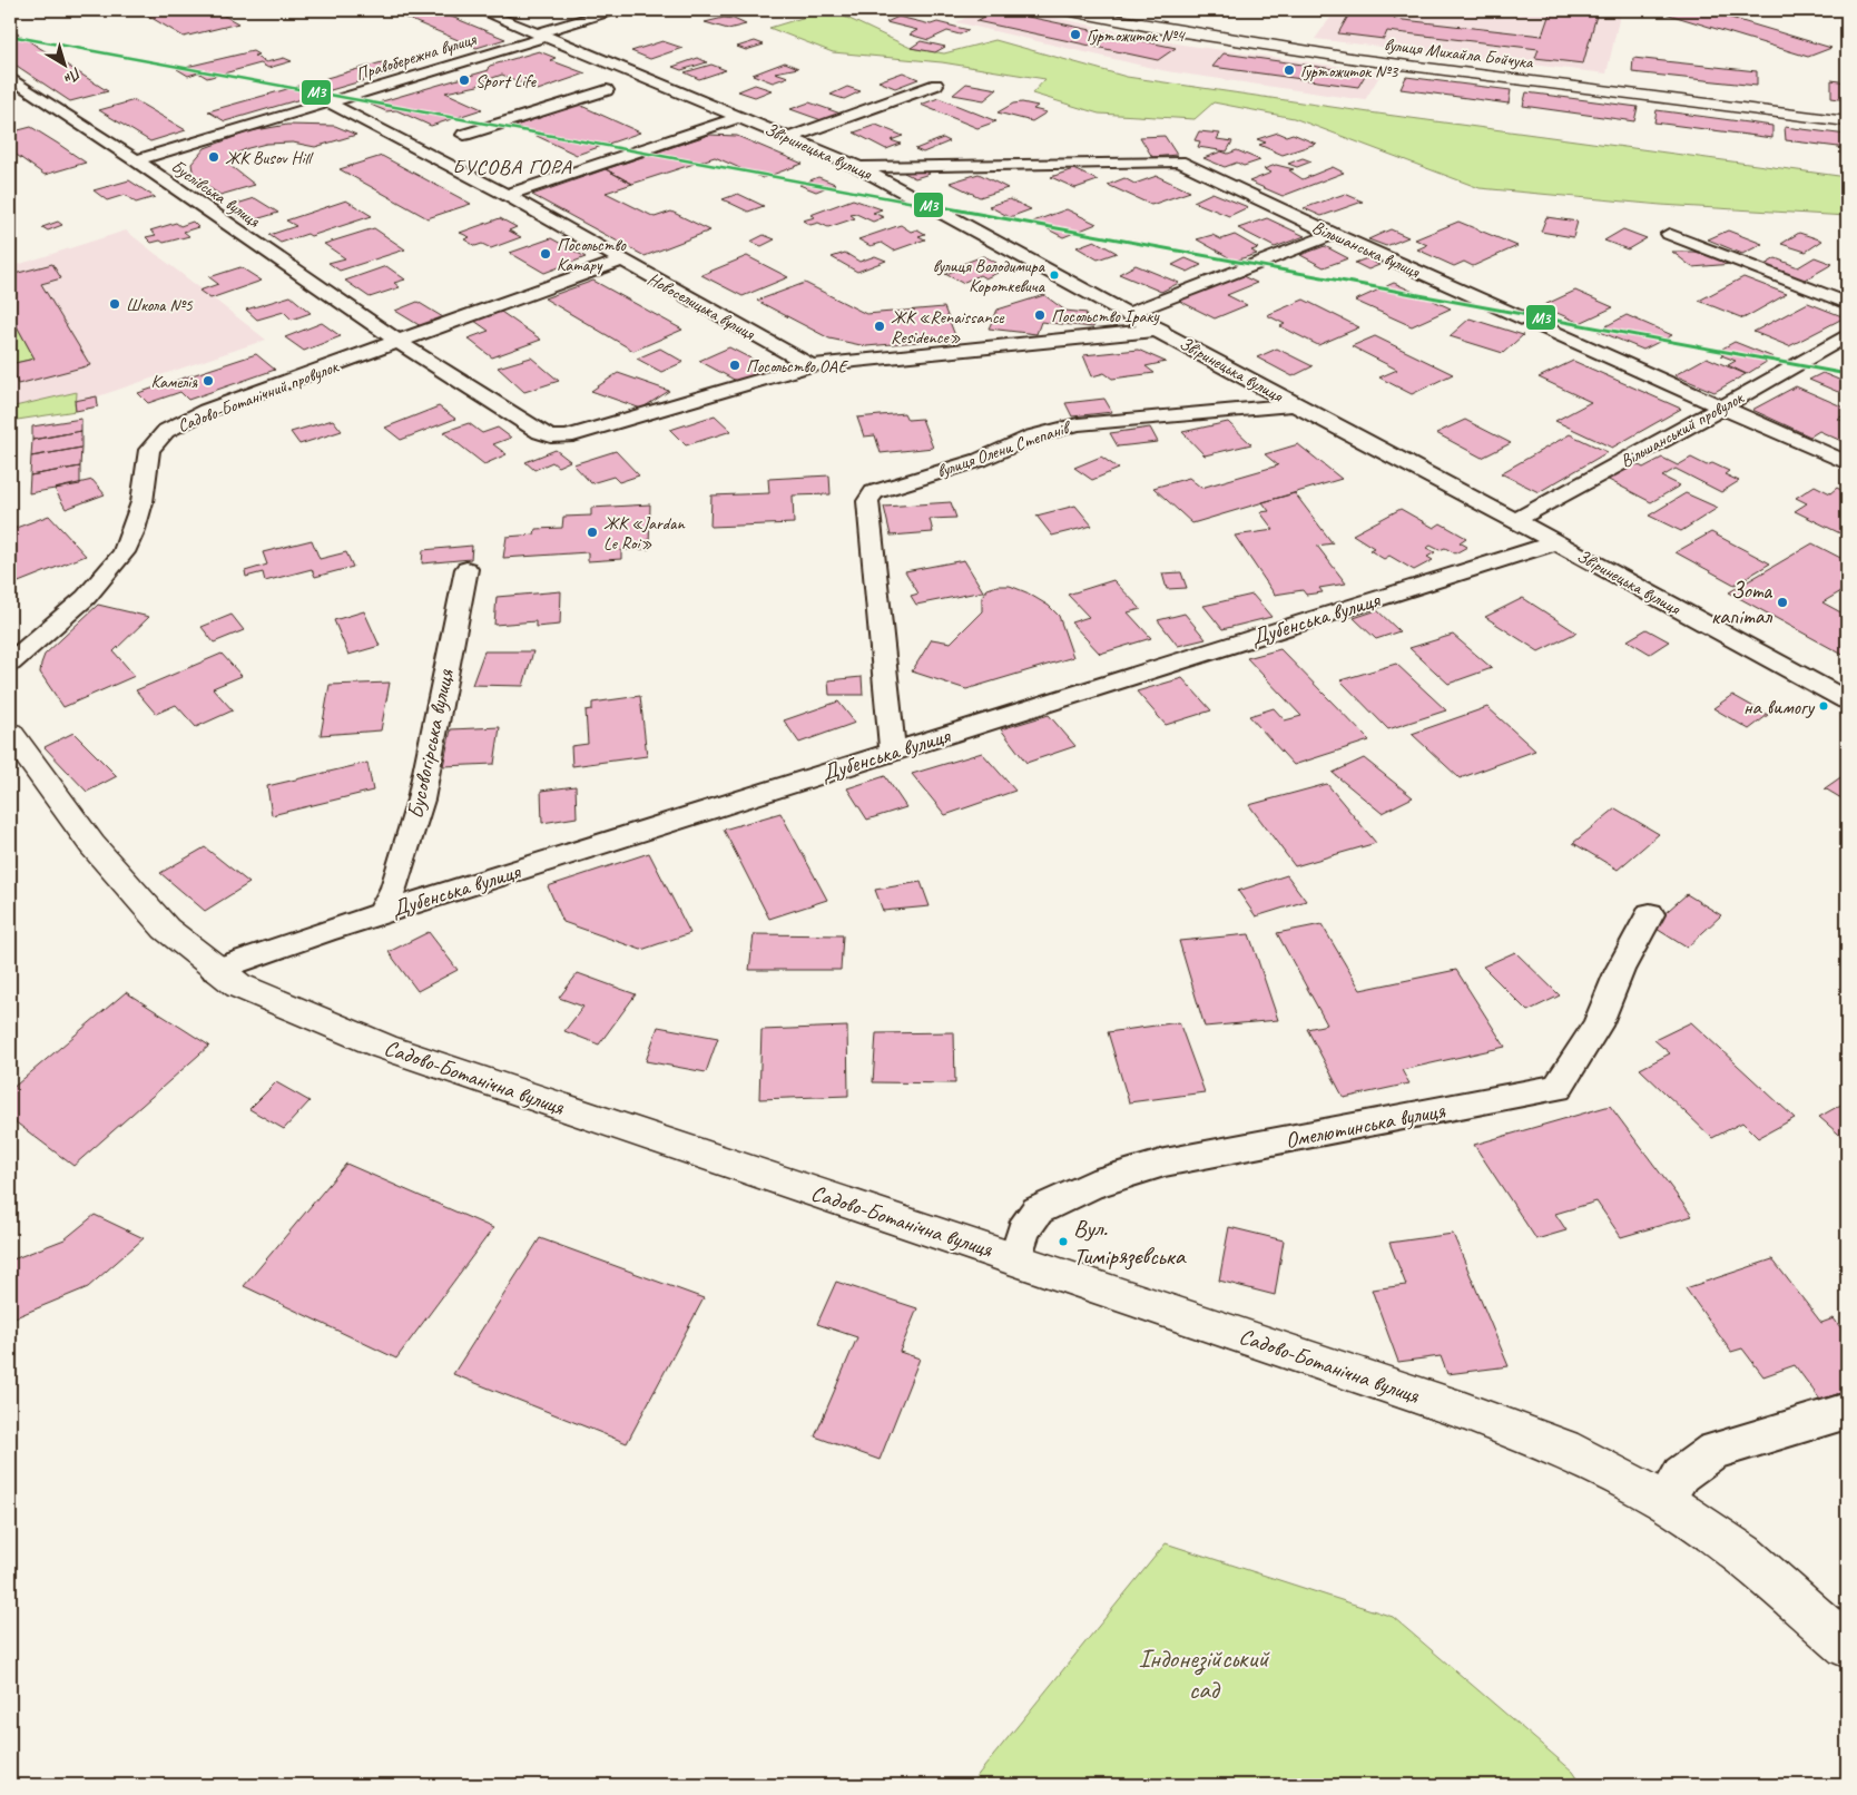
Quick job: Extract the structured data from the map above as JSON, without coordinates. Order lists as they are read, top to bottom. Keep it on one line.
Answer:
{"streets":{"main road":["вулиця Михайла Бойчука","Садово-Ботанічна вулиця"],"street":["Правобережна вулиця","Звіринецька вулиця","Буслівська вулиця","Вільшанська вулиця","Новоселицька вулиця","Садово-Ботанічний провулок","Вільшанський провулок","вулиця Олени Степанів","Дубенська вулиця","Бусовогірська вулиця","Омелютинська вулиця"]},"crossings":[["Правобережна вулиця","Звіринецька вулиця"],["Правобережна вулиця","Буслівська вулиця"],["Правобережна вулиця","Новоселицька вулиця"],["Звіринецька вулиця","Вільшанська вулиця"],["Звіринецька вулиця","Вільшанський провулок"],["Звіринецька вулиця","вулиця Олени Степанів"],["Звіринецька вулиця","Дубенська вулиця"],["Буслівська вулиця","Садово-Ботанічний провулок"],["Вільшанська вулиця","Вільшанський провулок"],["Новоселицька вулиця","Садово-Ботанічний провулок"],["вулиця Олени Степанів","Дубенська вулиця"],["Дубенська вулиця","Бусовогірська вулиця"],["Дубенська вулиця","Садово-Ботанічна вулиця"],["Садово-Ботанічна вулиця","Омелютинська вулиця"]],"districts":["БУСОВА ГОРА"],"parks":["Індонезійський сад"],"places":["Гуртожиток №4","Гуртожиток №3","Sport Life","ЖК Busov Hill","Посольство Катару","вулиця Володимира Короткевича","Школа №5","Посольство Іраку","ЖК «Renaissance Residence»","Посольство ОАЕ","Камелія","ЖК «Jardan Le Roi»","Зота капітал","на вимогу","Вул. Тимірязєвська"],"lines":["transit line M3"],"north":"bottom right"}
